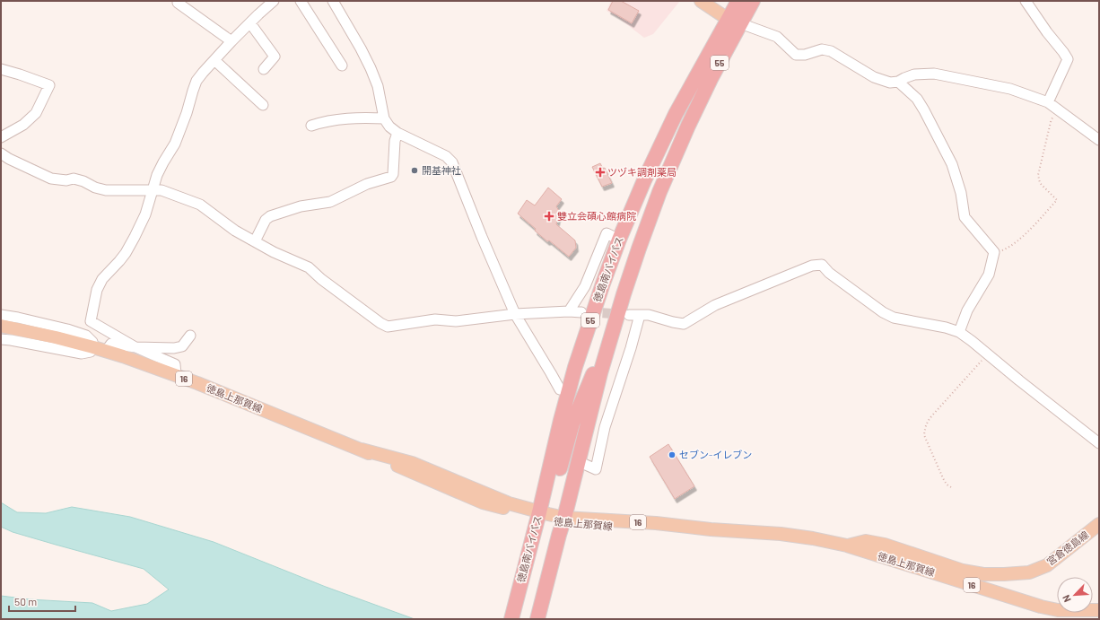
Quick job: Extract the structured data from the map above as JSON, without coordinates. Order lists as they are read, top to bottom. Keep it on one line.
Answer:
{"streets":{"highway":["55","徳島南バイパス"],"main road":["16","徳島上那賀線","宮倉徳島線"]},"crossings":[["徳島南バイパス","徳島上那賀線"],["徳島上那賀線","宮倉徳島線"]],"places":{"other":["開基神社","セブン-イレブン"],"health":["ツヅキ調剤薬局","雙立会碩心館病院"]},"scale_bar":"50 m","north":"bottom left"}
